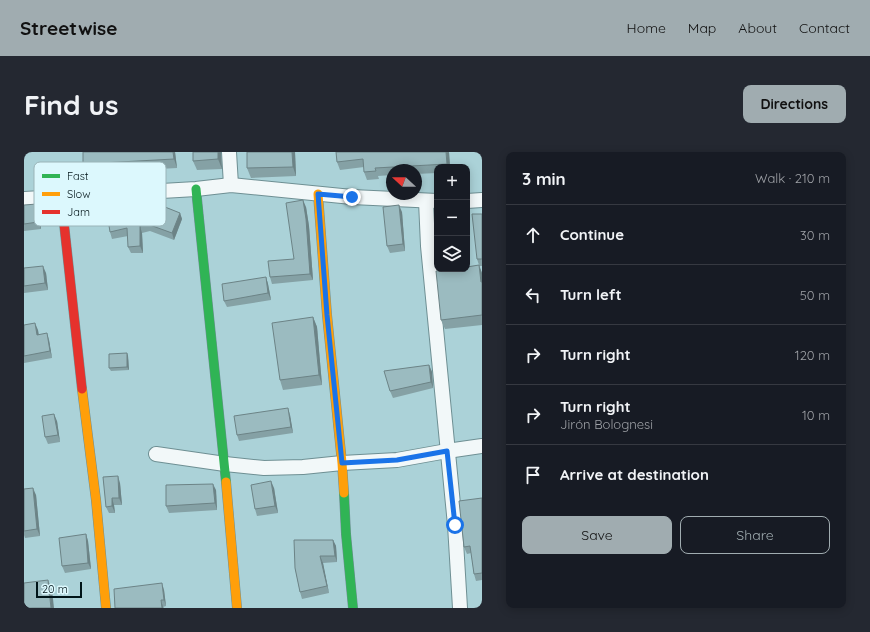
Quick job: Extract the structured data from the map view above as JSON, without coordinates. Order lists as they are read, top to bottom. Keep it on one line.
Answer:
{"legend":["Fast","Slow","Jam"],"scale_bar":"20 m","north":"left","page":{"header":"Streetwise","nav":["Home","Map","About","Contact"],"buttons":["Directions",["Save","Share"]],"title":"Find us","heading":["3 min","Walk · 210 m"],"map_buttons":["+","−"],"list":[["Continue","30 m"],["Turn left","50 m"],["Turn right","120 m"],["Turn right","Jirón Bolognesi","10 m"],"Arrive at destination"],"scale":"20 m"}}
